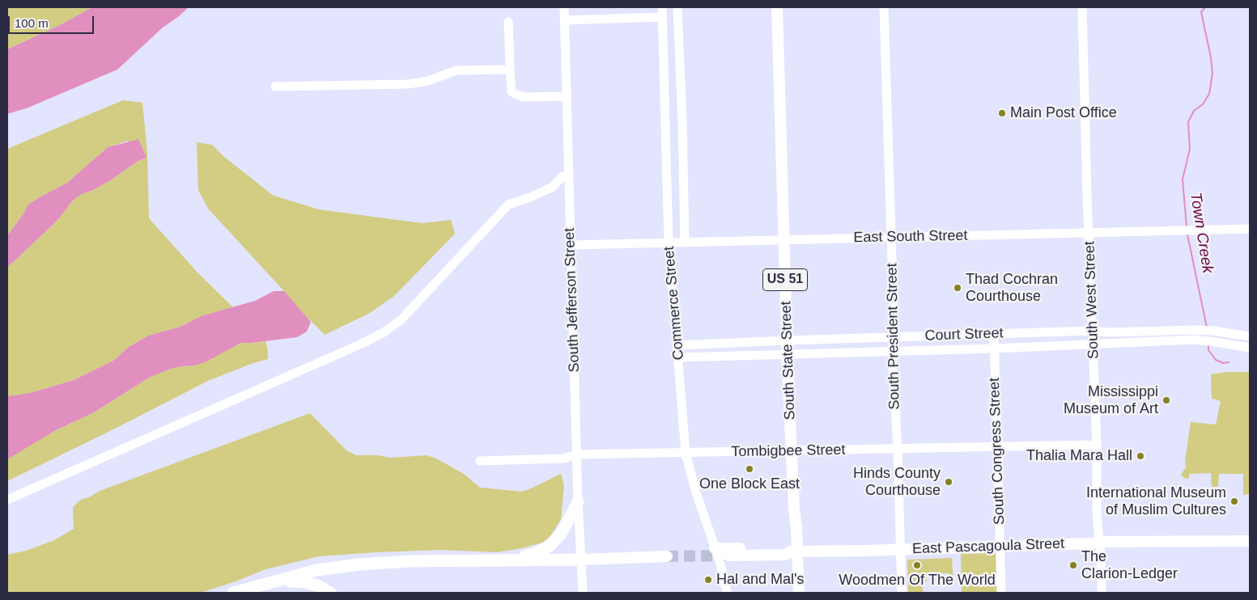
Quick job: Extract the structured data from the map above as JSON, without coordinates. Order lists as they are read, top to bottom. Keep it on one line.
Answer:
{"streets":{"main road":["US 51","South State Street","East Pascagoula Street"],"street":["East South Street","South Jefferson Street","South West Street","Commerce Street","Court Street","South President Street","Tombigbee Street","South Congress Street"]},"crossings":[["East South Street","South Jefferson Street"],["East South Street","South West Street"],["East South Street","Commerce Street"],["East South Street","South President Street"],["East South Street","South State Street"],["South Jefferson Street","Tombigbee Street"],["South West Street","Court Street"],["South West Street","Tombigbee Street"],["South West Street","East Pascagoula Street"],["Commerce Street","Court Street"],["Commerce Street","Tombigbee Street"],["Court Street","South President Street"],["Court Street","South State Street"],["Court Street","South Congress Street"],["South President Street","Tombigbee Street"],["South President Street","East Pascagoula Street"],["South State Street","Tombigbee Street"],["South State Street","East Pascagoula Street"],["Tombigbee Street","South Congress Street"],["South Congress Street","East Pascagoula Street"]],"water":["Town Creek"],"places":["Main Post Office","Thad Cochran Courthouse","Mississippi Museum of Art","Thalia Mara Hall","One Block East","Hinds County Courthouse","International Museum of Muslim Cultures","Woodmen Of The World","The Clarion-Ledger","Hal and Mal's"],"scale_bar":"100 m"}
